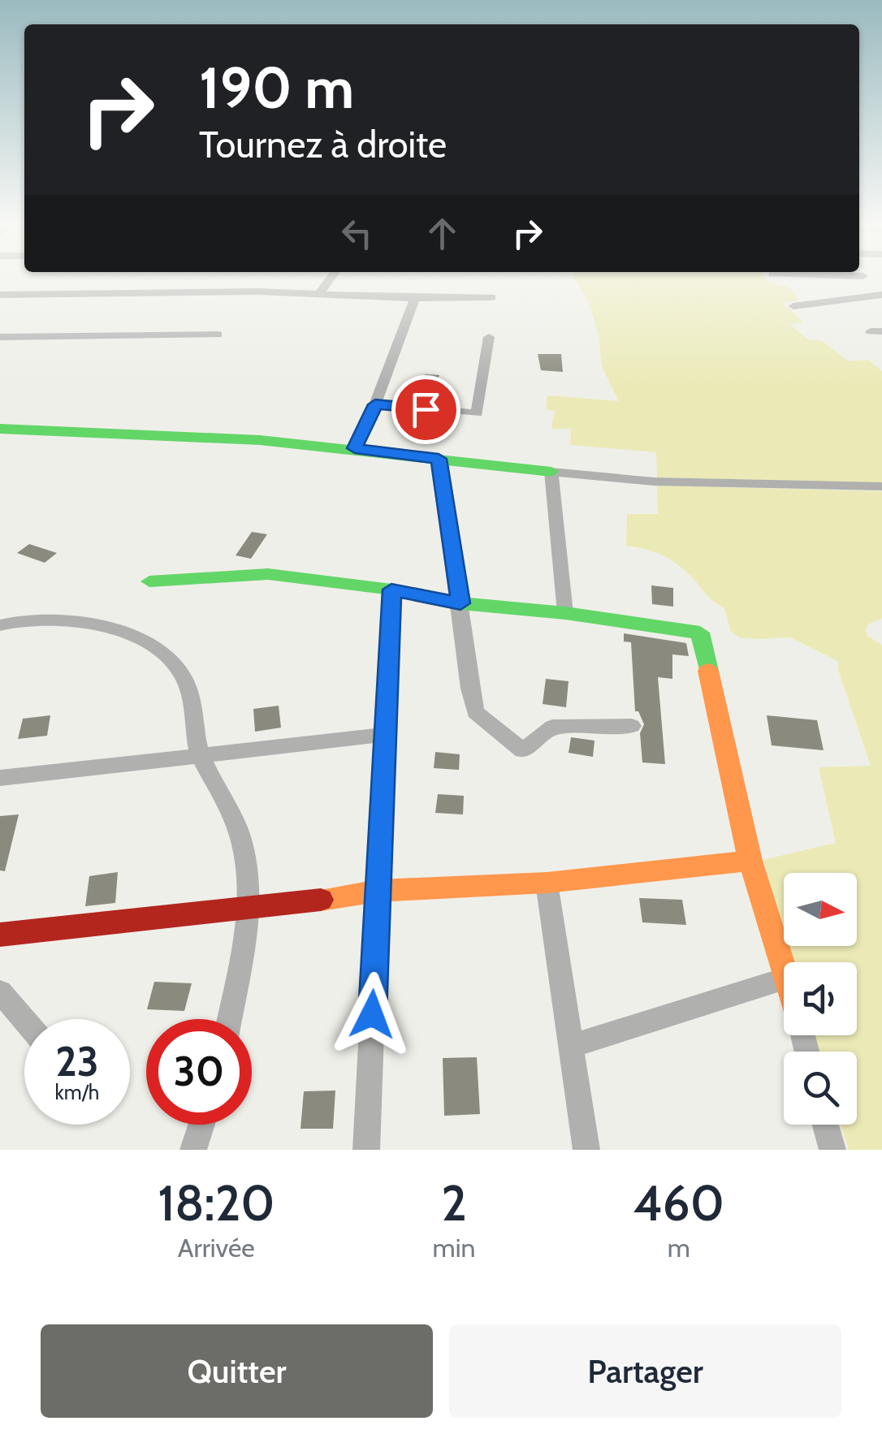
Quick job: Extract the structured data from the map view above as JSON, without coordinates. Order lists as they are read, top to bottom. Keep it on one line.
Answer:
{"north":"right","page":{"turn":["190 m","Tournez à droite"],"speed":"23 km/h","limit":"30","eta":["18:20","Arrivée","2","min","460","m"],"buttons":["Quitter","Partager"]}}
